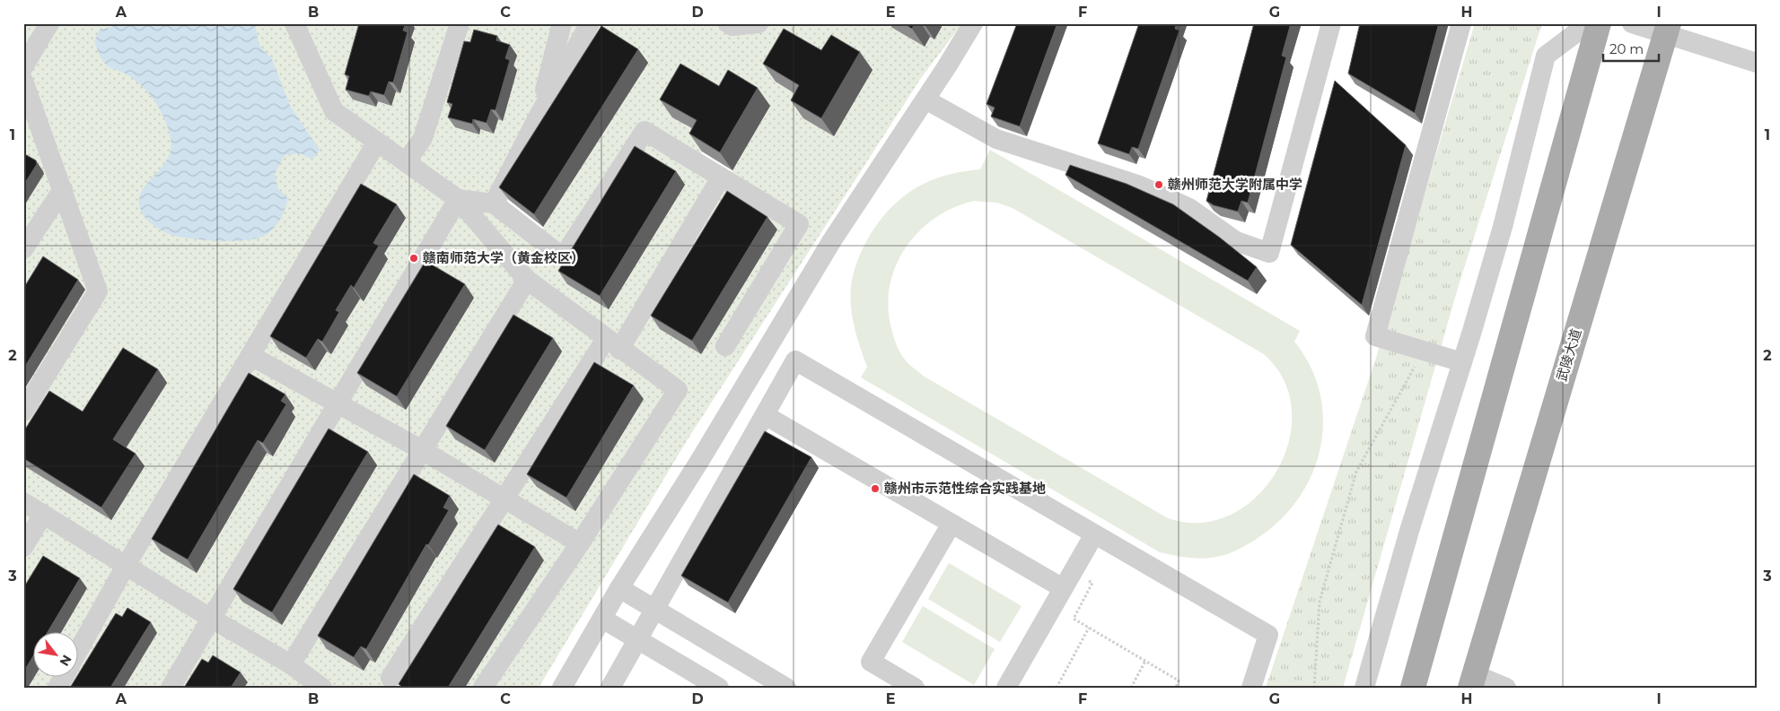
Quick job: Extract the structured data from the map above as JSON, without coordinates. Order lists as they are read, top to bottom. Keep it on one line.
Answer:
{"streets":{"main road":["武陵大道"]},"places":["赣州师范大学附属中学","赣南师范大学（黄金校区）","赣州市示范性综合实践基地"],"scale_bar":"20 m","north":"bottom right","grid":{"columns":["A","B","C","D","E","F","G","H","I"],"rows":["1","2","3"]}}
